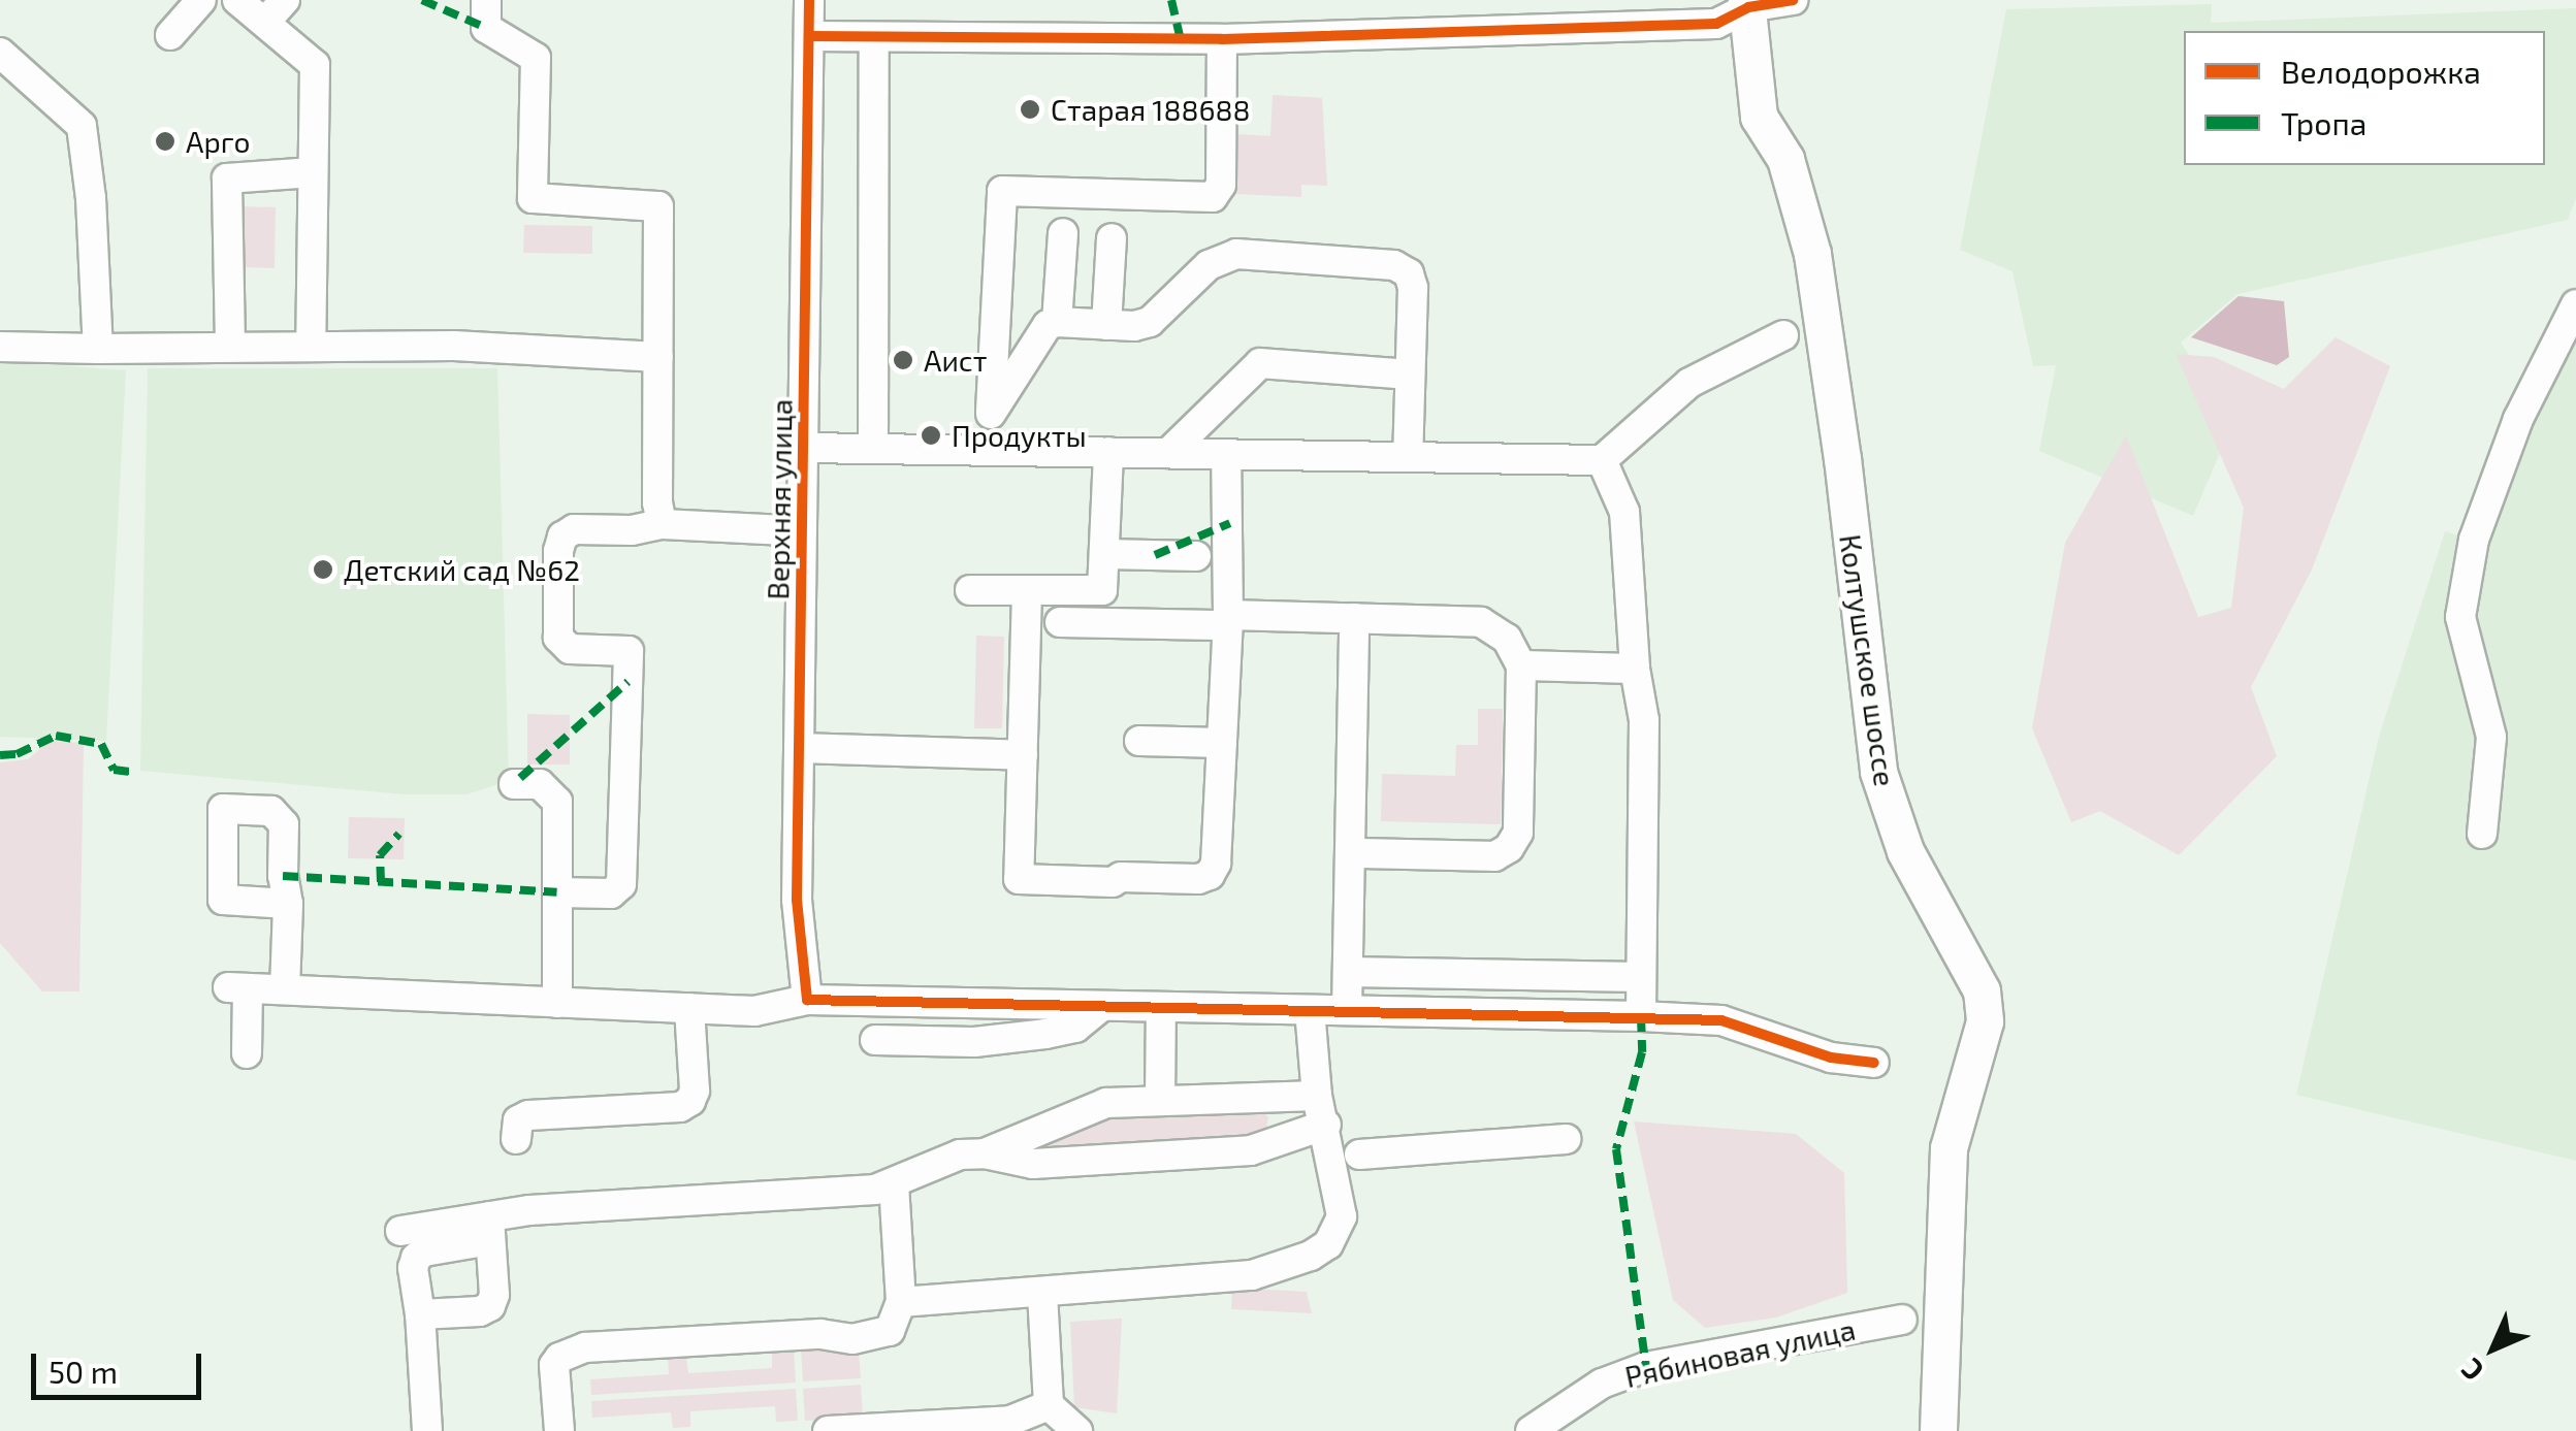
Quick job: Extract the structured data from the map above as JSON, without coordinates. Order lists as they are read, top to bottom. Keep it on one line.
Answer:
{"streets":{"main road":["Колтушское шоссе"],"street":["Верхняя улица","Рябиновая улица"]},"places":["Старая 188688","Арго","Аист","Продукты","Детский сад №62"],"legend":["Велодорожка","Тропа"],"scale_bar":"50 m","north":"bottom left"}
